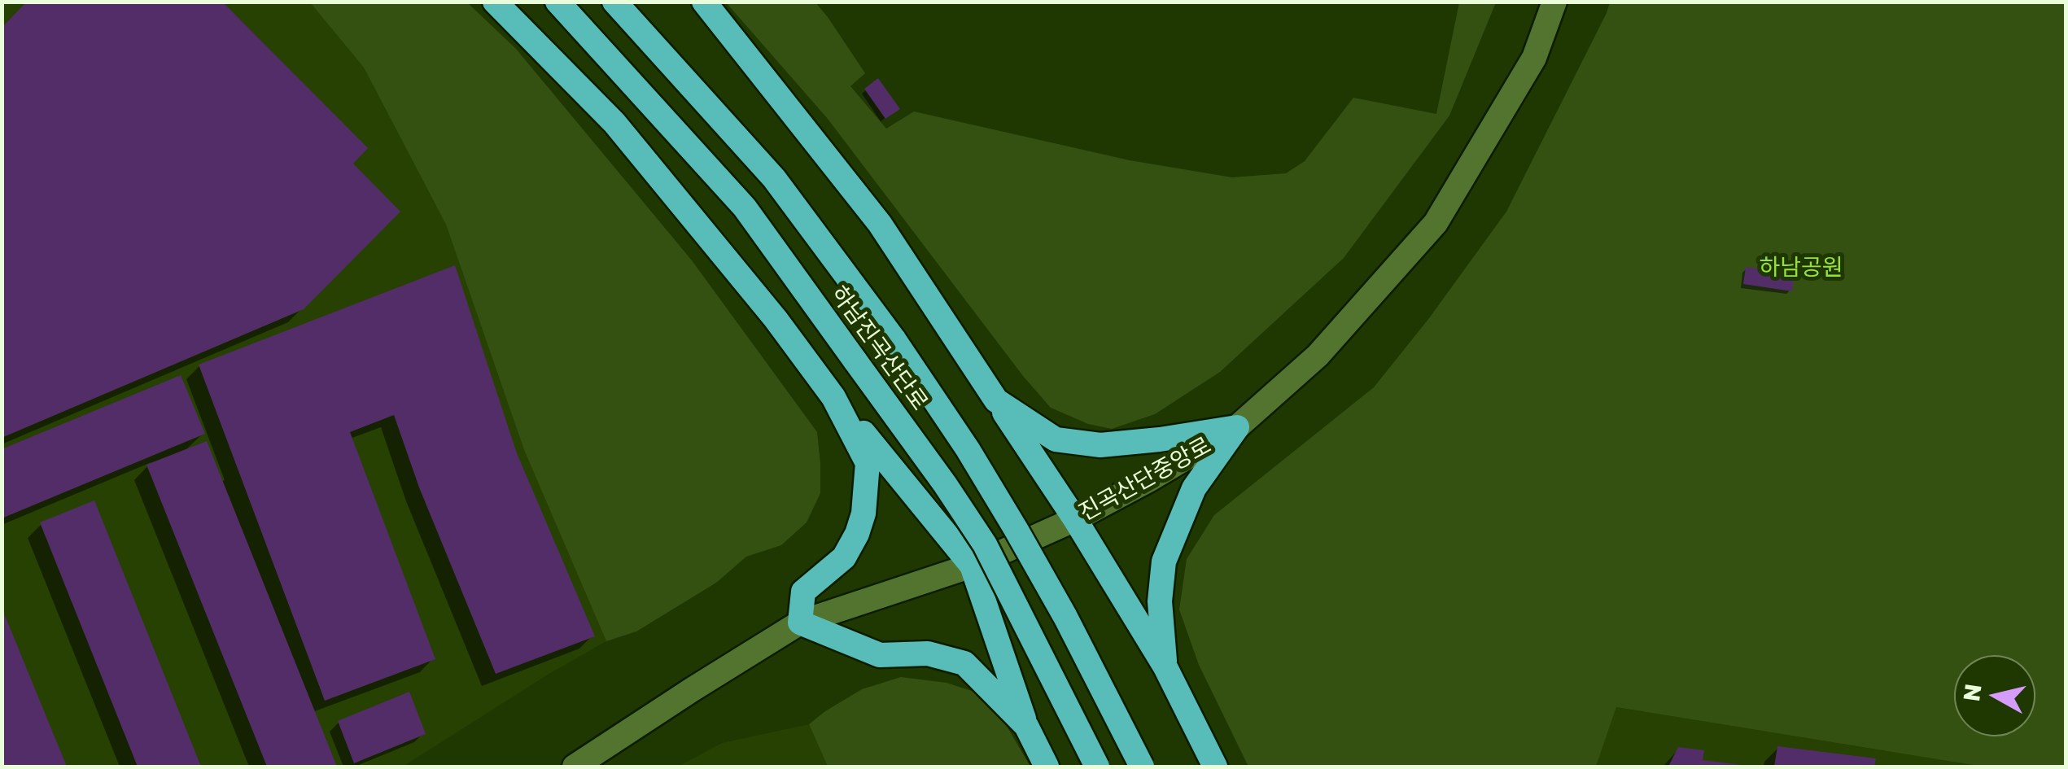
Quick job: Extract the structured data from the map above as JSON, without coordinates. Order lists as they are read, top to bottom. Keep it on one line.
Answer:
{"streets":{"highway":["하남진곡산단로"],"street":["진곡산단중앙로"]},"parks":["하남공원"],"north":"left"}
